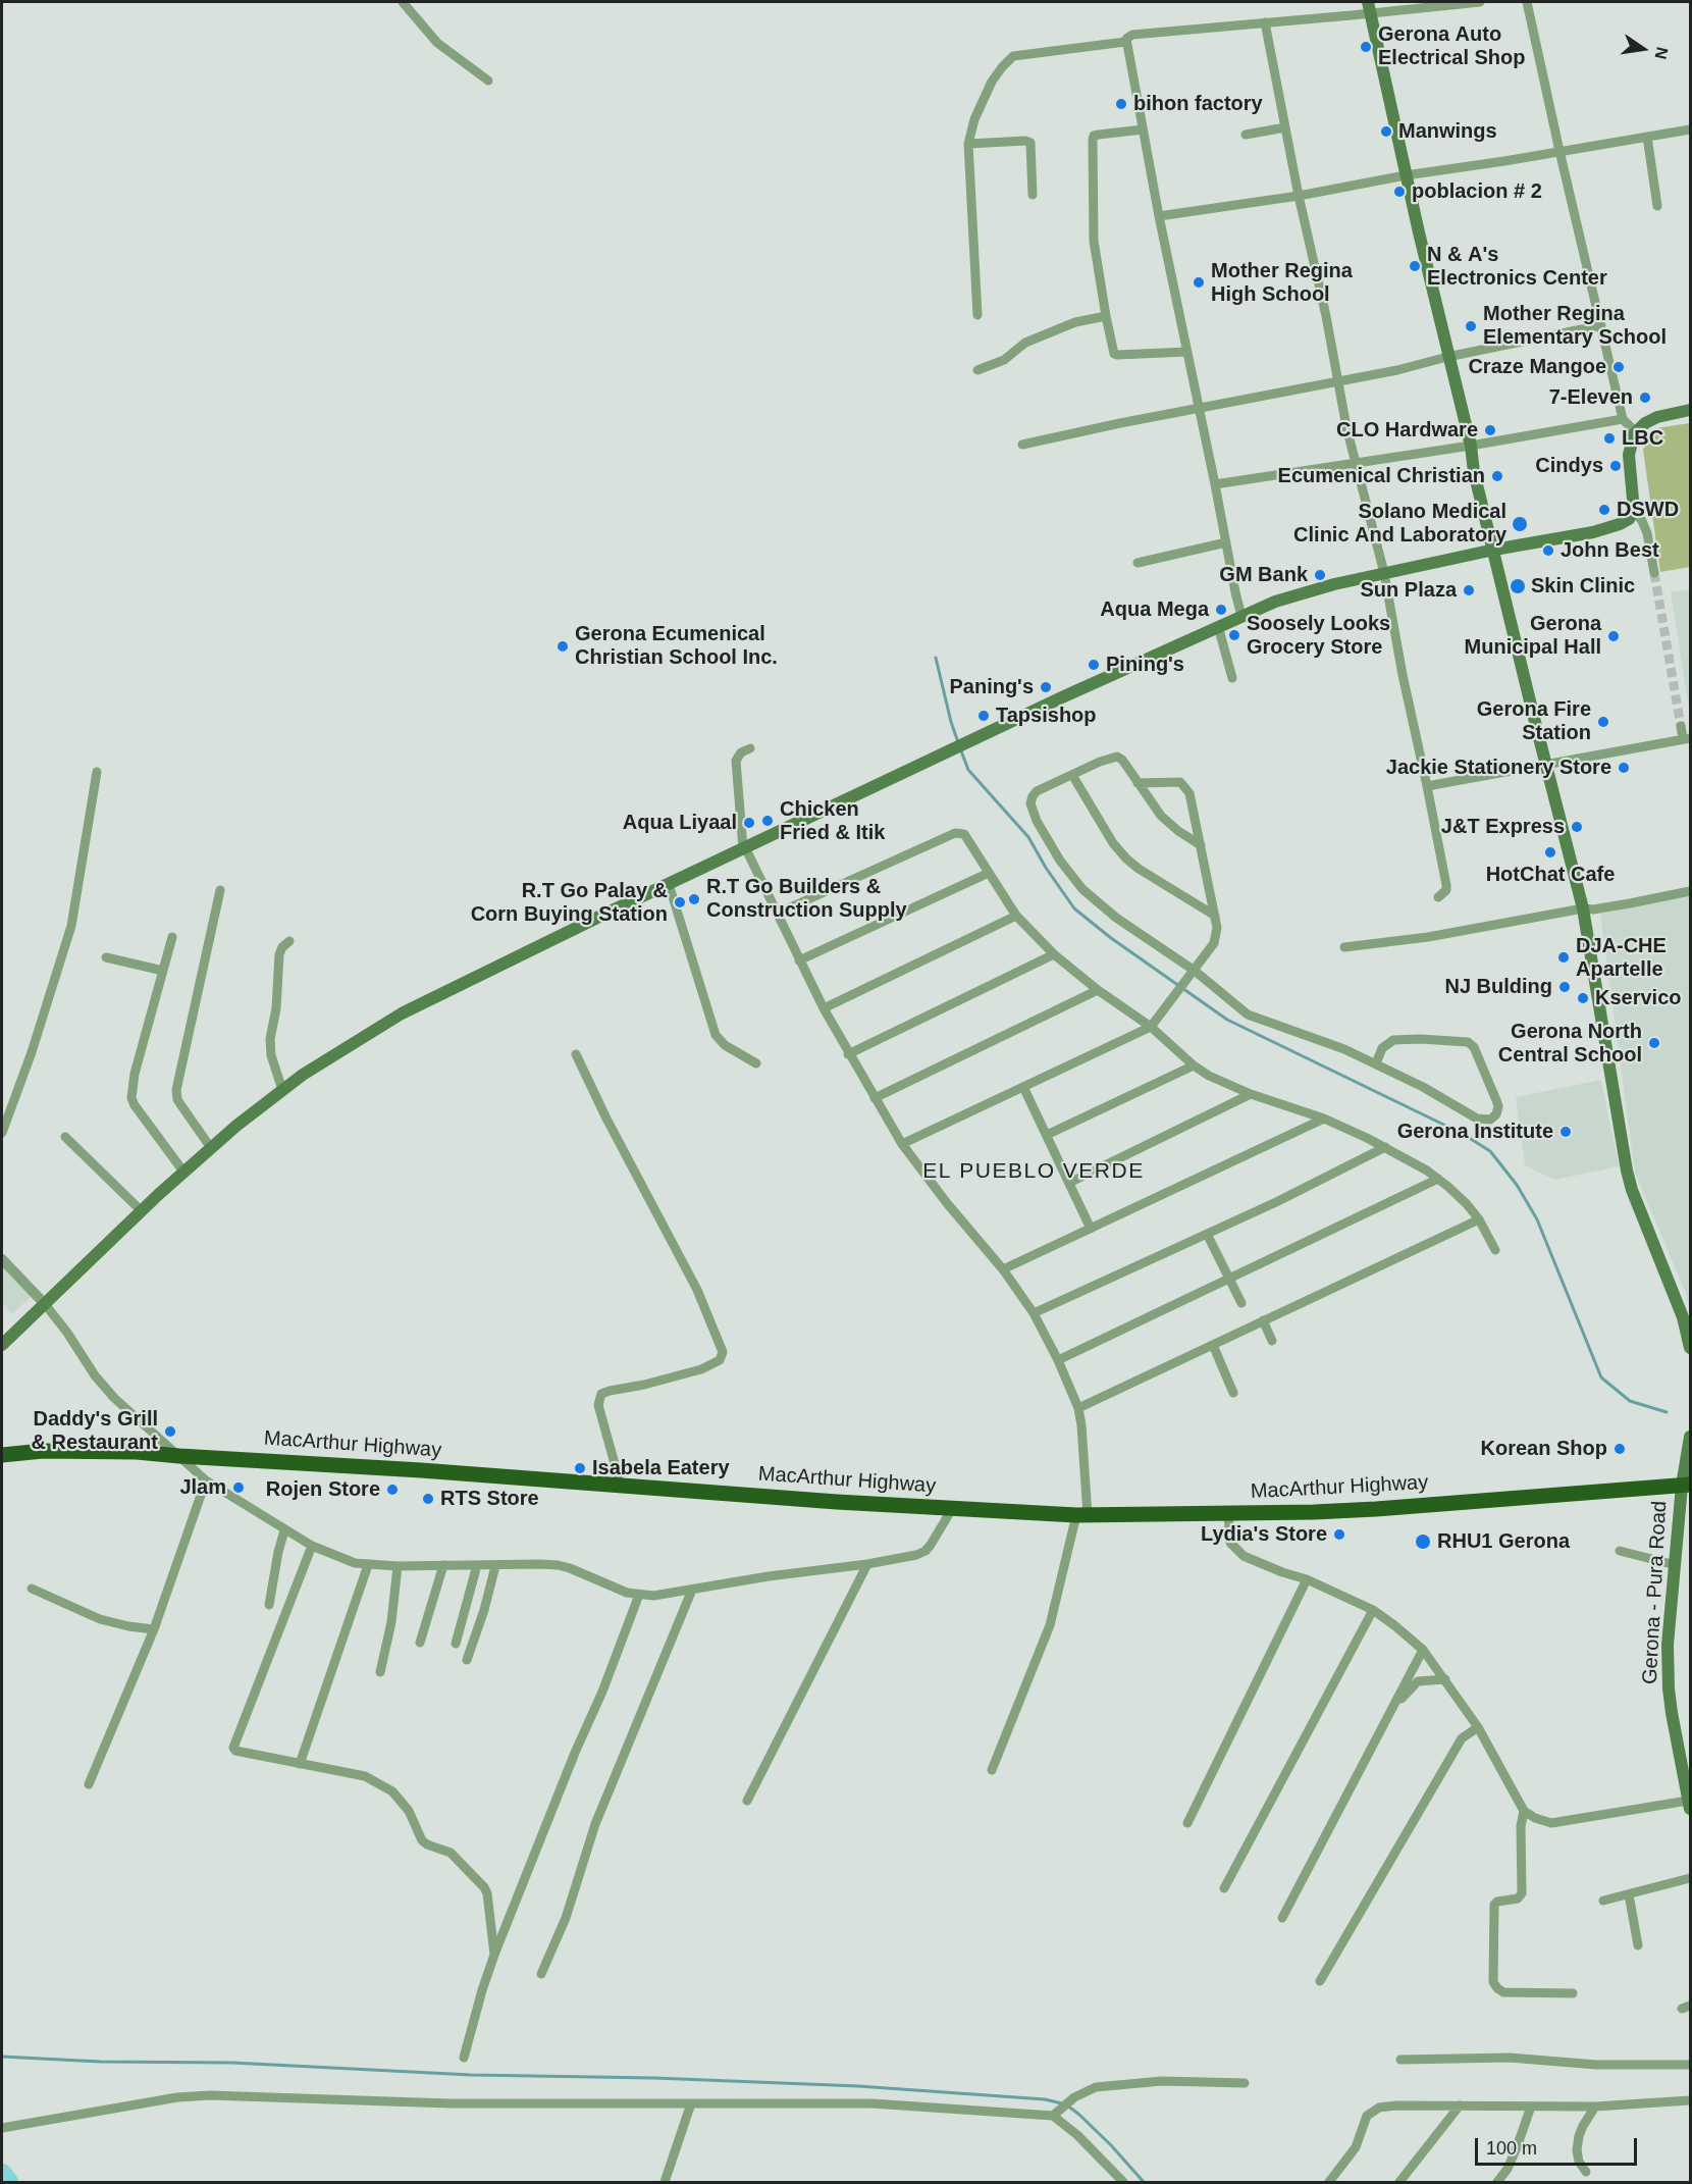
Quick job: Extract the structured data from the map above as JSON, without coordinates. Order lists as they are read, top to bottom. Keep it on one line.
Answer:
{"streets":{"highway":["MacArthur Highway"],"main road":["Gerona - Pura Road"]},"crossings":[["MacArthur Highway","Gerona - Pura Road"]],"districts":["EL PUEBLO VERDE"],"places":["Gerona Auto Electrical Shop","bihon factory","Manwings","poblacion # 2","N & A's Electronics Center","Mother Regina High School","Mother Regina Elementary School","Craze Mangoe","7-Eleven","CLO Hardware","LBC","Cindys","Ecumenical Christian","DSWD","Solano Medical Clinic And Laboratory","John Best","GM Bank","Skin Clinic","Sun Plaza","Aqua Mega","Soosely Looks Grocery Store","Gerona Municipal Hall","Gerona Ecumenical Christian School Inc.","Pining's","Paning's","Tapsishop","Gerona Fire Station","Jackie Stationery Store","Chicken Fried & Itik","Aqua Liyaal","J&T Express","HotChat Cafe","R.T Go Builders & Construction Supply","R.T Go Palay & Corn Buying Station","DJA-CHE Apartelle","NJ Bulding","Kservico","Gerona North Central School","Gerona Institute","Daddy's Grill & Restaurant","Korean Shop","Isabela Eatery","Jlam","Rojen Store","RTS Store","Lydia's Store","RHU1 Gerona"],"scale_bar":"100 m","north":"right"}
